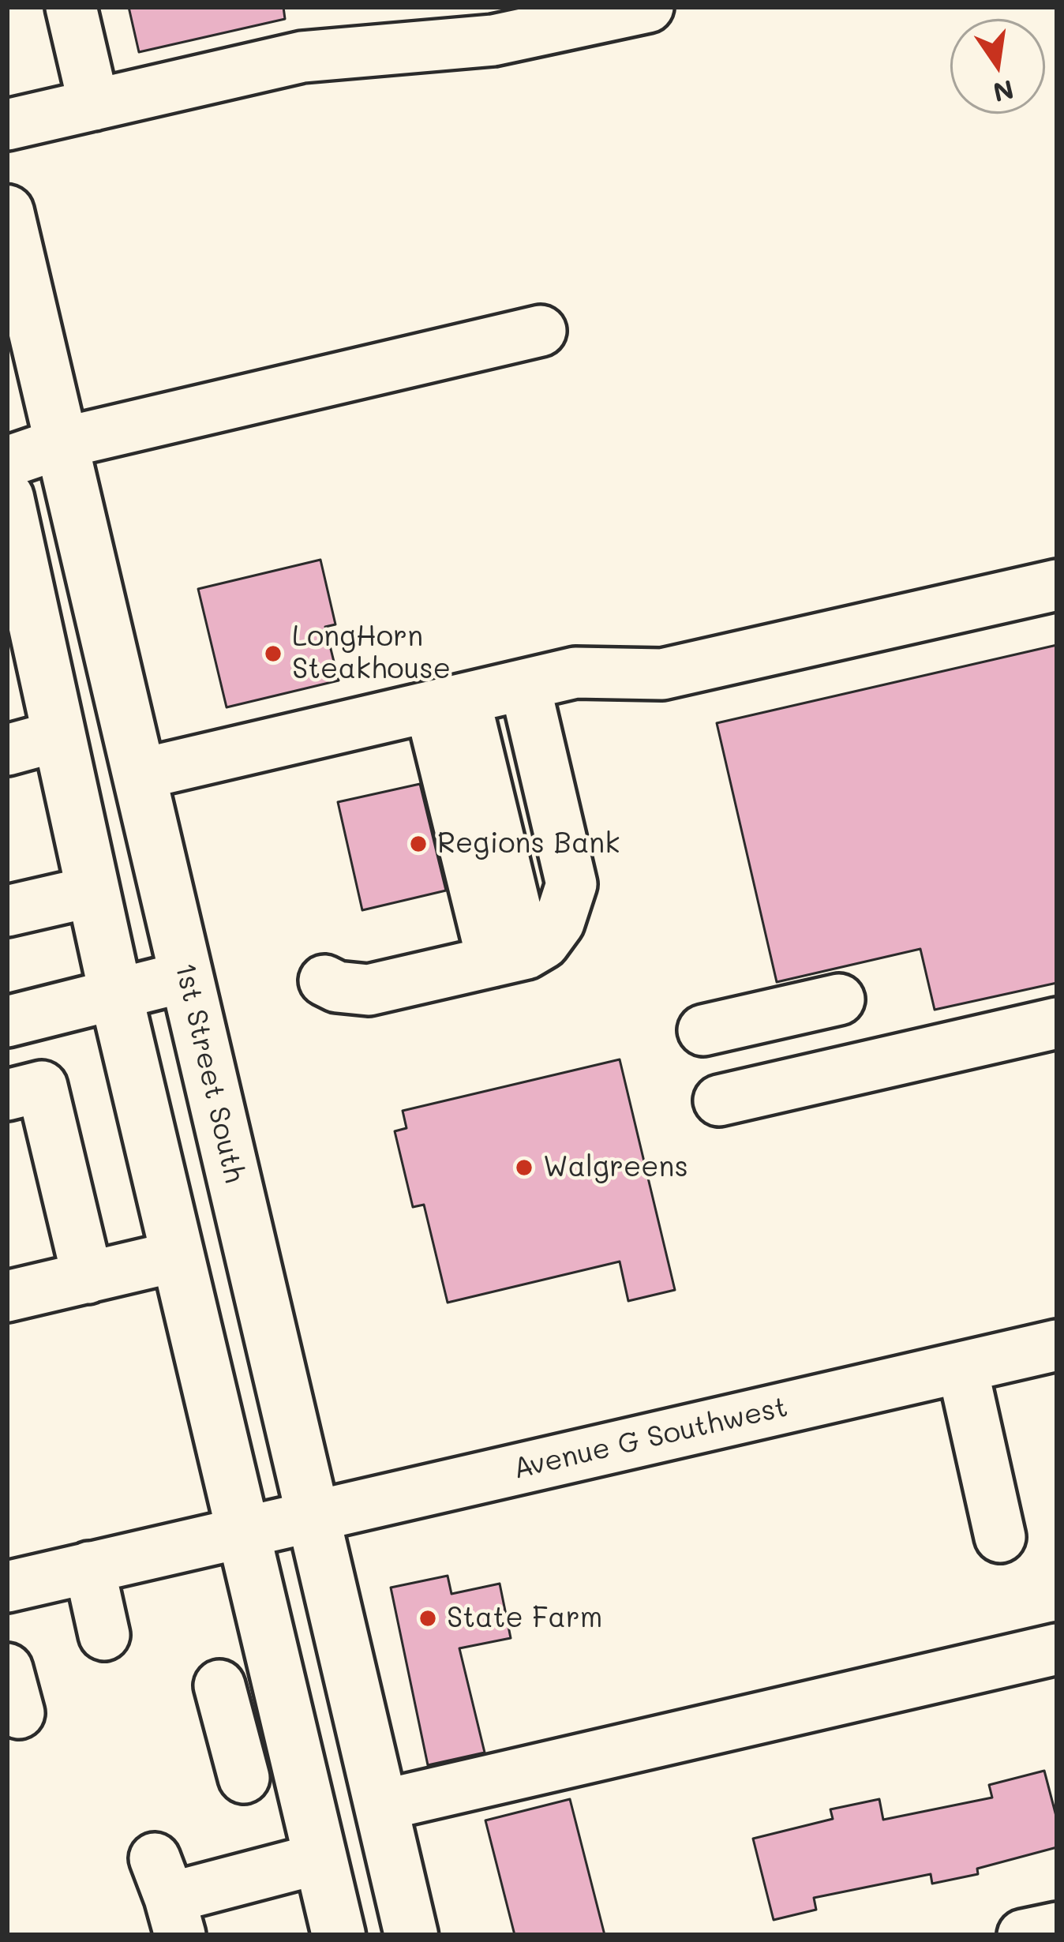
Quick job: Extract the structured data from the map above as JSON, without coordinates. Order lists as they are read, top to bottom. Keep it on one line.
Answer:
{"streets":{"main road":["1st Street South"],"street":["Avenue G Southwest"]},"crossings":[["1st Street South","Avenue G Southwest"]],"places":["LongHorn Steakhouse","Regions Bank","Walgreens","State Farm"],"north":"bottom"}
